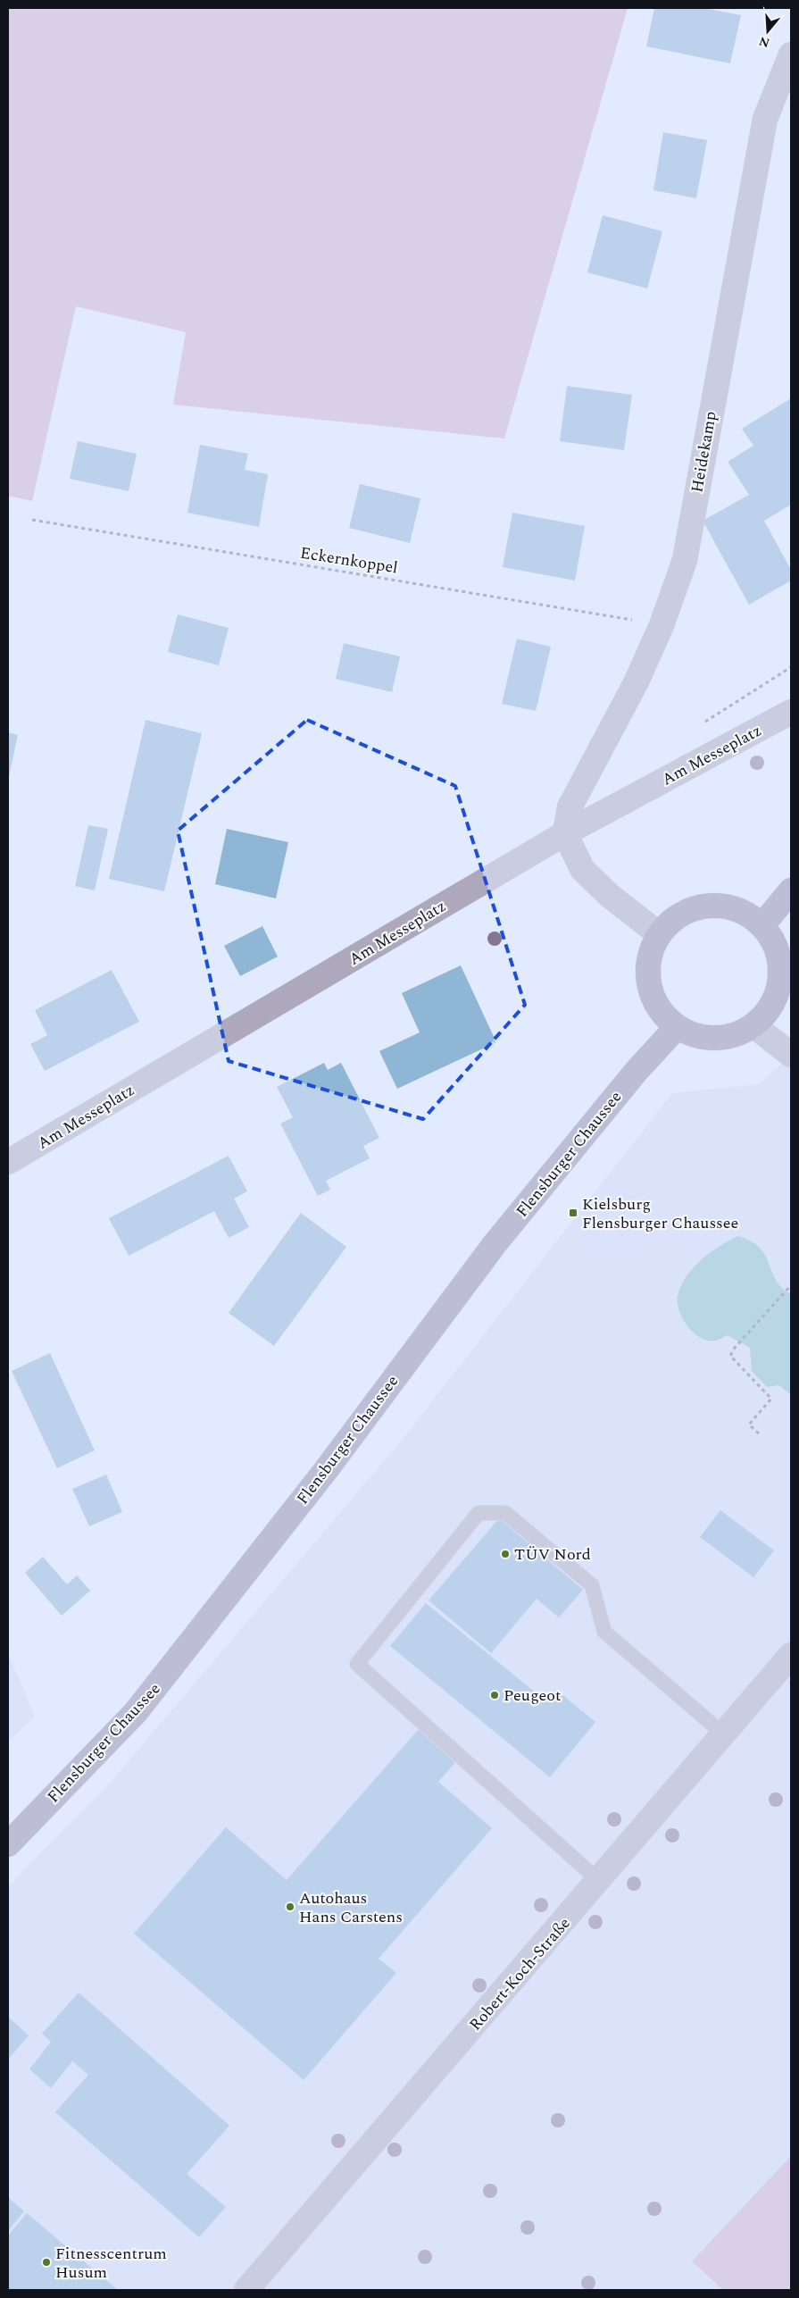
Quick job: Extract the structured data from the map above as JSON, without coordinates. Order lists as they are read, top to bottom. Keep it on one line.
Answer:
{"streets":{"main road":["Flensburger Chaussee"],"street":["Heidekamp","Am Messeplatz","Robert-Koch-Straße"],"path":["Eckernkoppel"]},"crossings":[["Heidekamp","Eckernkoppel"],["Heidekamp","Am Messeplatz"]],"places":{"transit":["Kielsburg Flensburger Chaussee"],"other":["TÜV Nord","Peugeot","Autohaus Hans Carstens","Fitnesscentrum Husum"]},"north":"bottom"}
